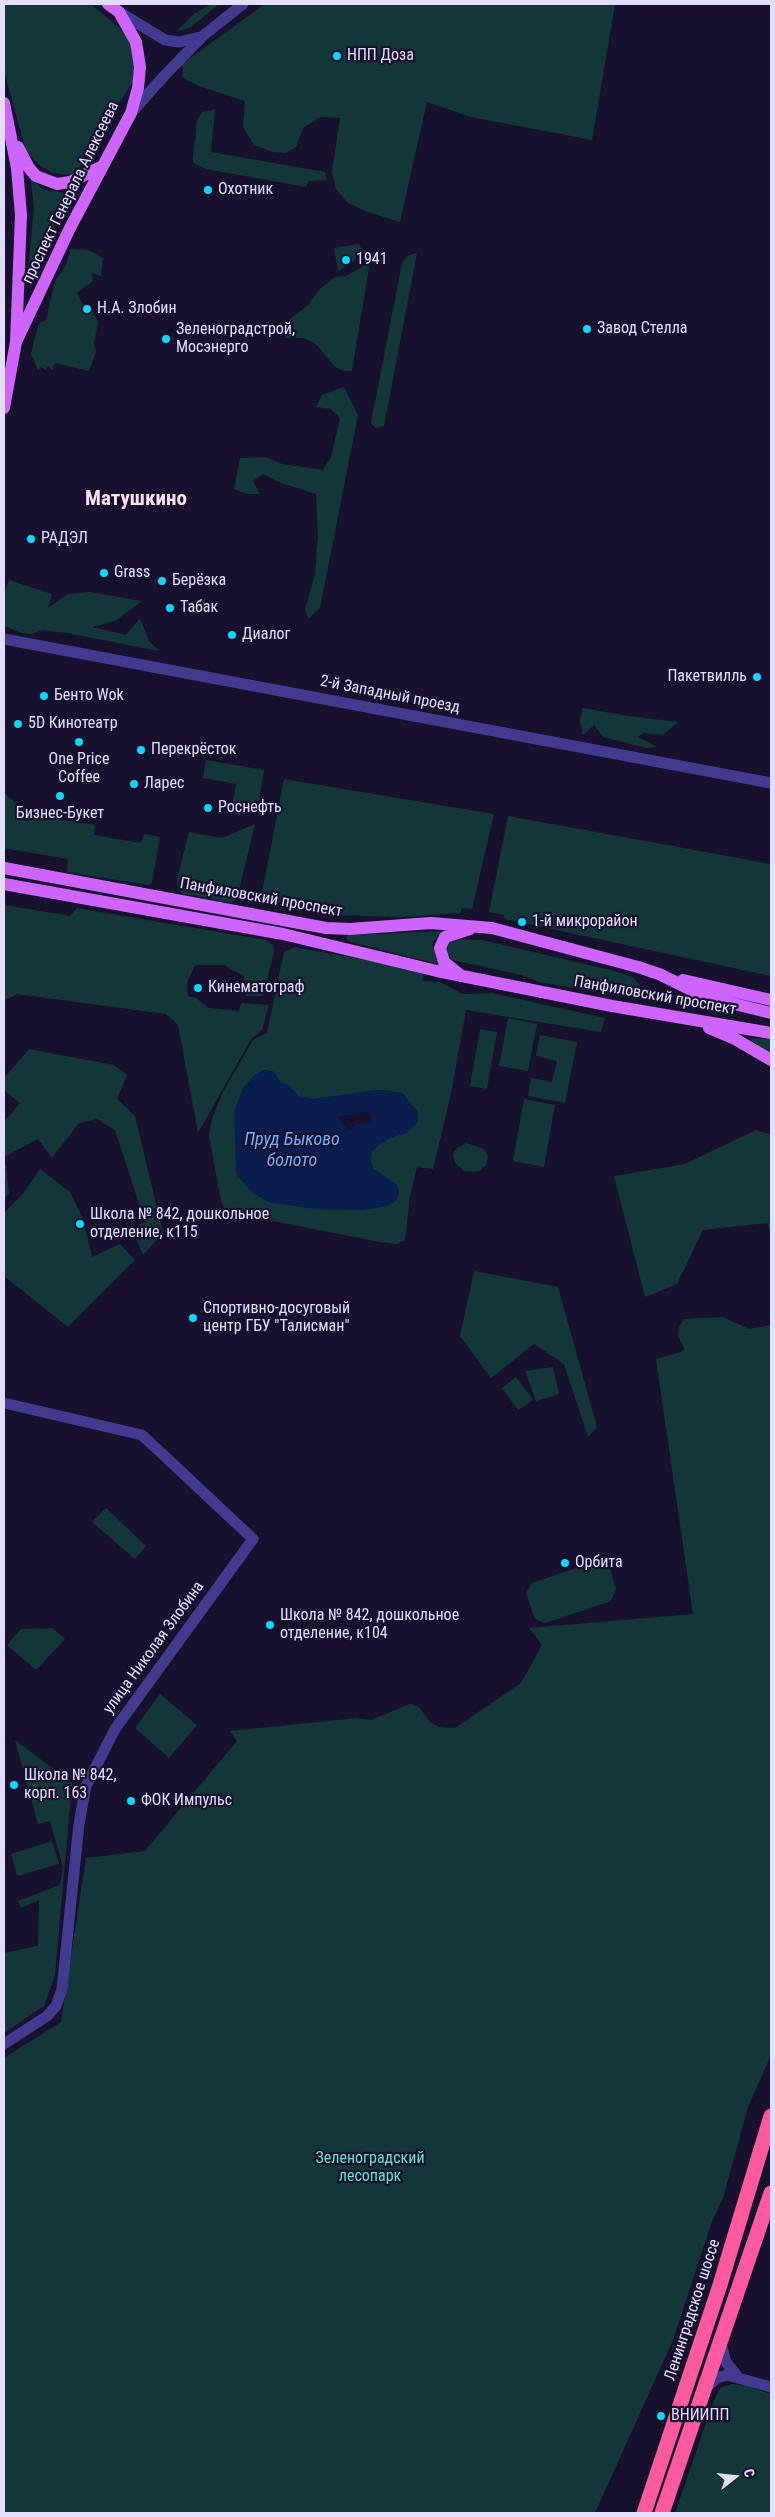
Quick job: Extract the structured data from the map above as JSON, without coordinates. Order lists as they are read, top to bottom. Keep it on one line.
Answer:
{"streets":{"highway":["Ленинградское шоссе"],"main road":["проспект Генерала Алексеева","Панфиловский проспект"],"street":["2-й Западный проезд","улица Николая Злобина"]},"districts":["Матушкино"],"water":["Пруд Быково болото"],"parks":["Зеленоградский лесопарк"],"places":["НПП Доза","Охотник","1941","Н.А. Злобин","Завод Стелла","Зеленоградстрой, Мосэнерго","РАДЭЛ","Grass","Берёзка","Табак","Диалог","Пакетвилль","Бенто Wok","5D Кинотеатр","One Price Coffee","Перекрёсток","Ларес","Бизнес-Букет","Роснефть","1-й микрорайон","Кинематограф","Школа № 842, дошкольное отделение, к115","Спортивно-досуговый центр ГБУ \"Талисман\"","Орбита","Школа № 842, дошкольное отделение, к104","Школа № 842, корп. 163","ФОК Импульс","ВНИИПП"],"north":"right"}
